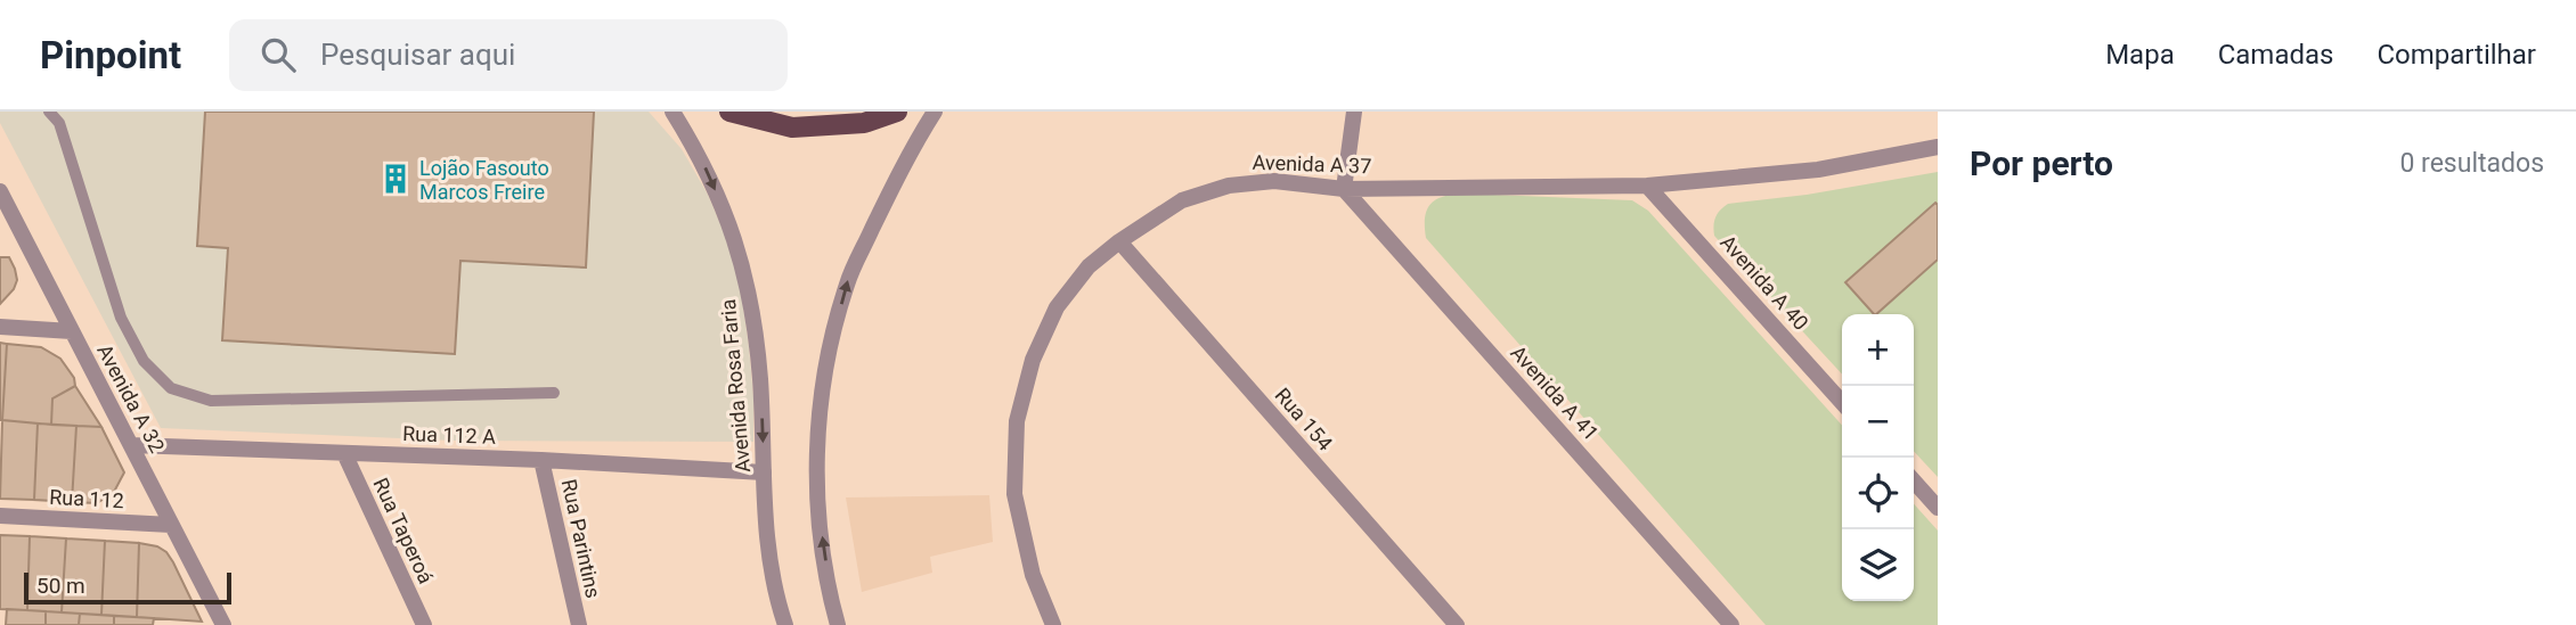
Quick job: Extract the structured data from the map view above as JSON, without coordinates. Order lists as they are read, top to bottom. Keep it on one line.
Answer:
{"streets":{"street":["Avenida A 37","Avenida A 40","Avenida Rosa Faria","Avenida A 41","Avenida A 32","Rua 154","Rua 112 A","Rua 112","Rua Taperoá","Rua Parintins"]},"crossings":[["Avenida A 37","Avenida A 40"],["Avenida A 37","Avenida A 41"],["Avenida A 37","Rua 154"],["Avenida Rosa Faria","Rua 112 A"],["Avenida A 32","Rua 112 A"],["Avenida A 32","Rua 112"],["Rua 112 A","Rua Taperoá"],["Rua 112 A","Rua Parintins"]],"one_way":["Avenida Rosa Faria"],"places":{"building":["Lojão Fasouto Marcos Freire"]},"scale_bar":"50 m","page":{"header":"Pinpoint","search":"Pesquisar aqui","nav":["Mapa","Camadas","Compartilhar"],"heading":["Por perto","0 resultados"],"map_buttons":["+","−"],"scale":"50 m"}}
